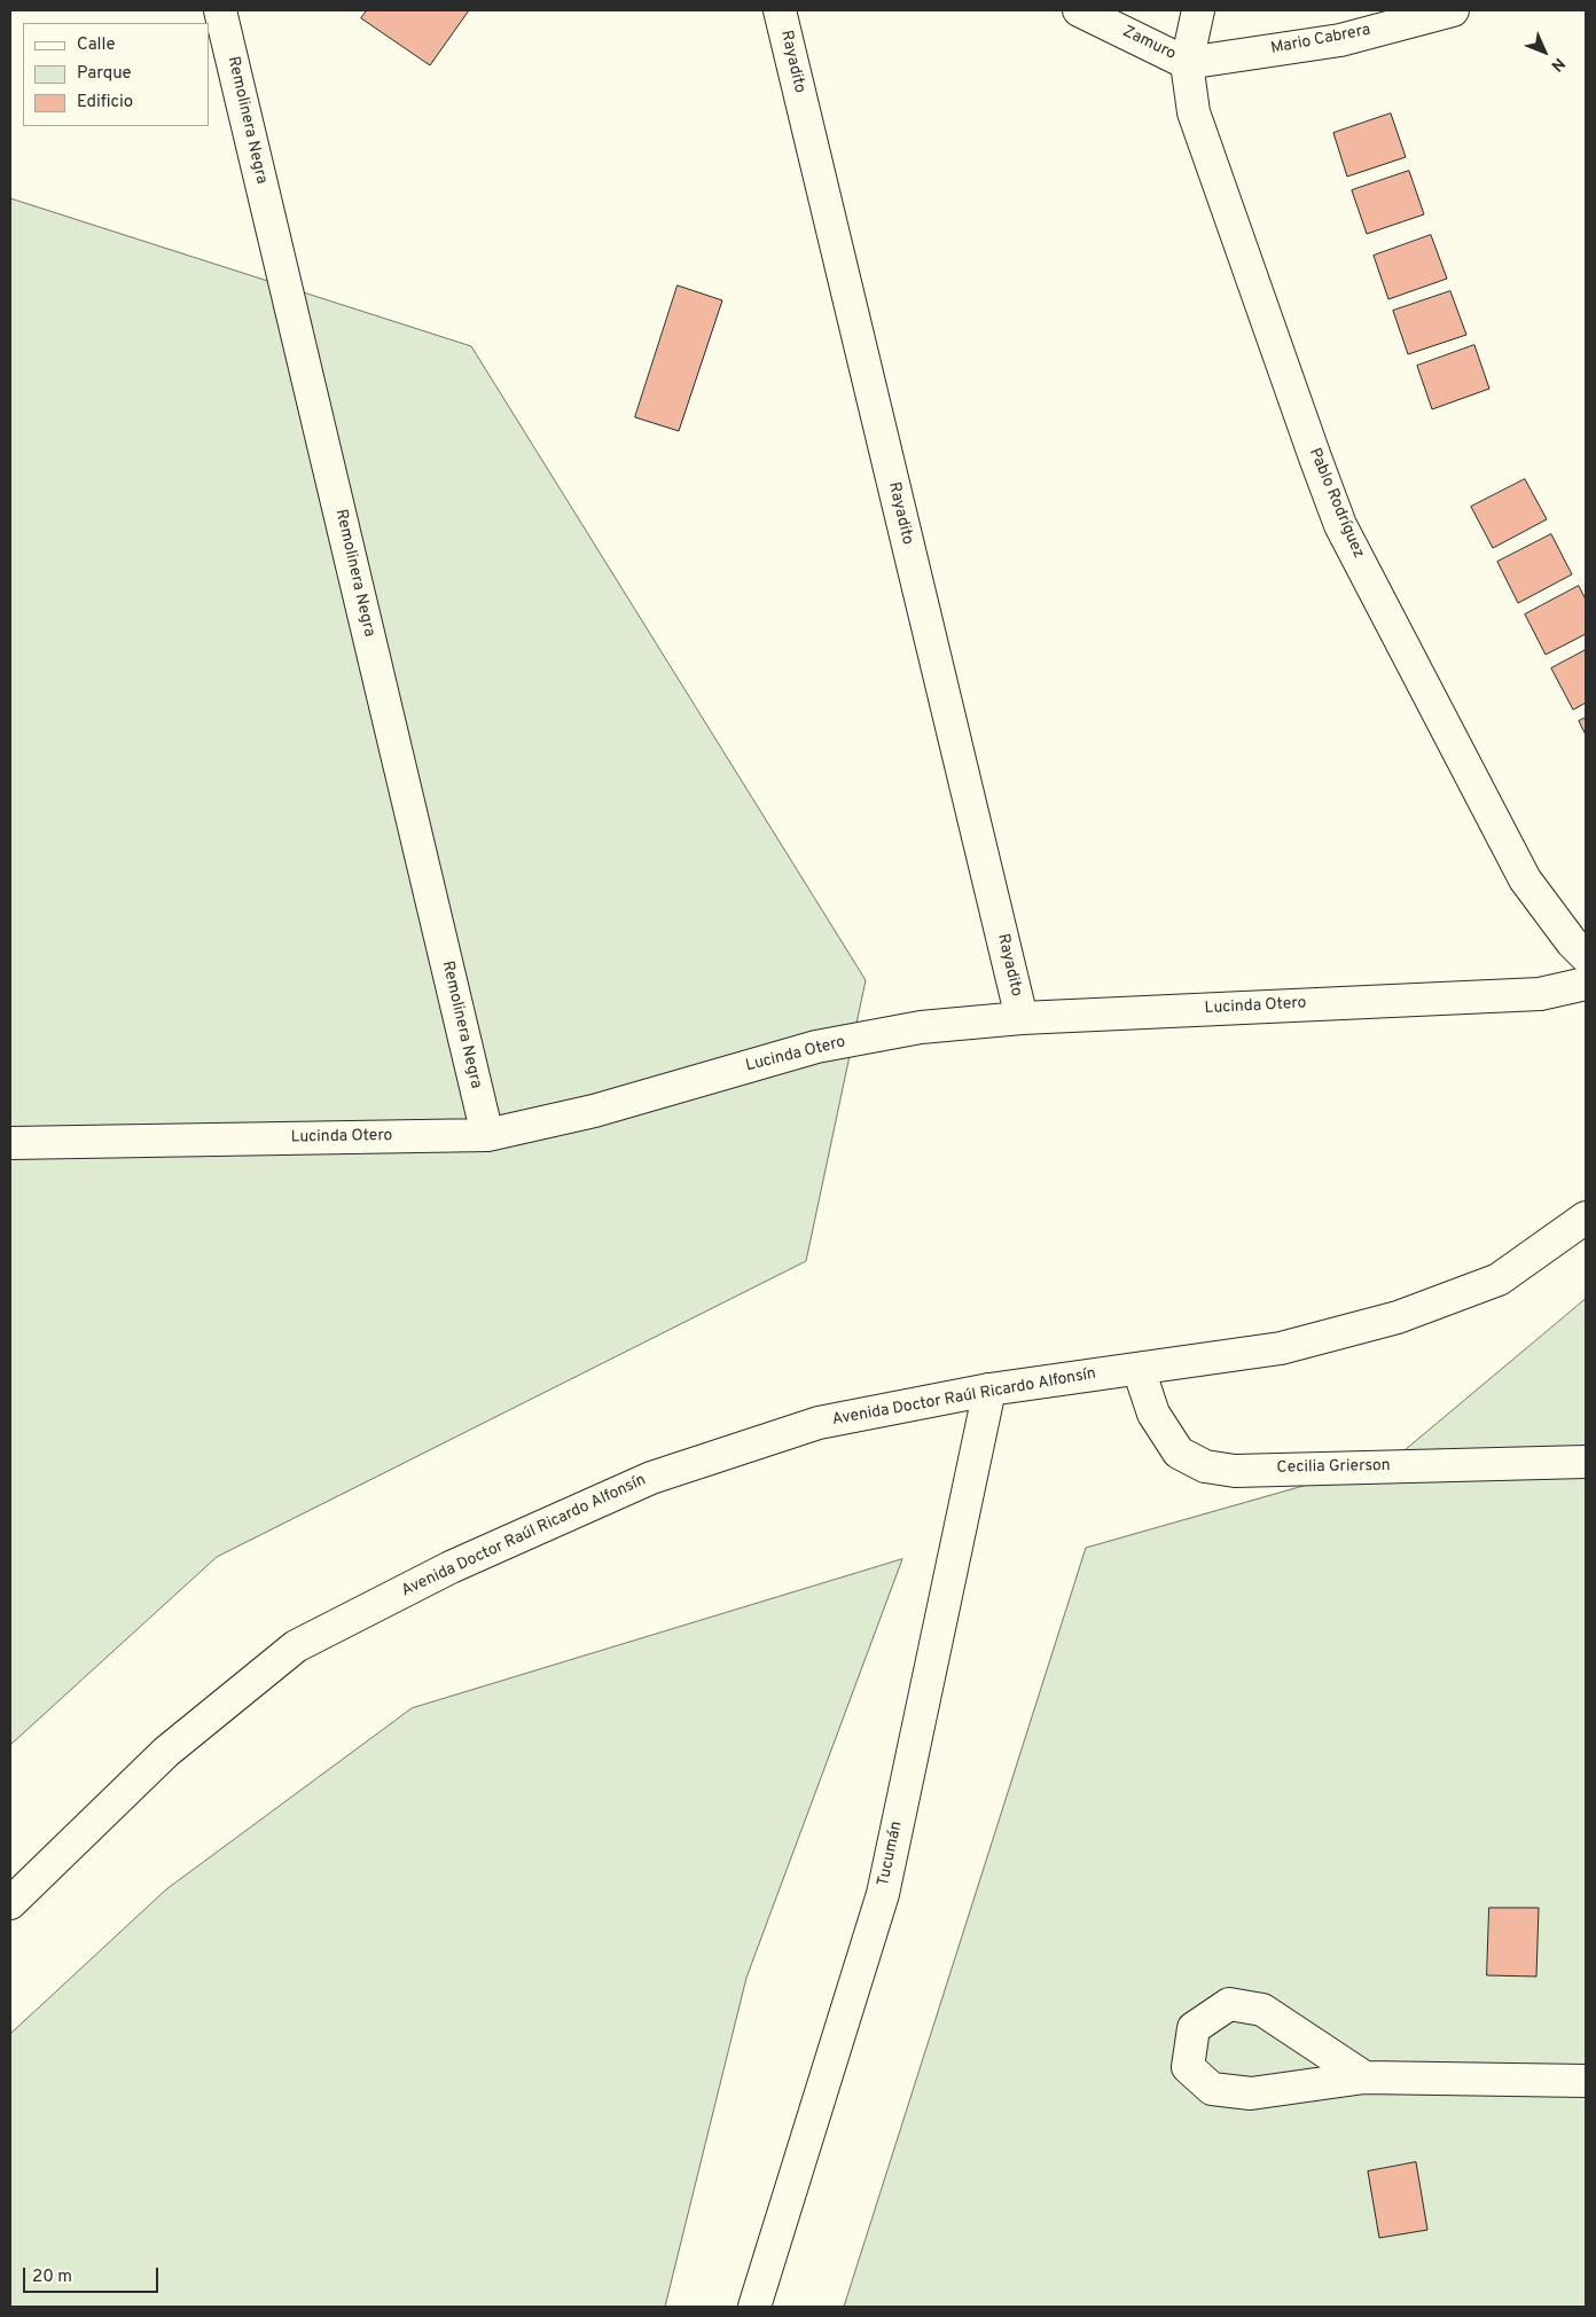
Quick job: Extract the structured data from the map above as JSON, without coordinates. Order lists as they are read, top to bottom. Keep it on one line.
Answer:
{"streets":{"street":["Mario Cabrera","Zamuro","Rayadito","Remolinera Negra","Pablo Rodríguez","Lucinda Otero","Avenida Doctor Raúl Ricardo Alfonsín","Cecilia Grierson","Tucumán"]},"crossings":[["Mario Cabrera","Zamuro"],["Mario Cabrera","Pablo Rodríguez"],["Zamuro","Pablo Rodríguez"],["Rayadito","Lucinda Otero"],["Remolinera Negra","Lucinda Otero"],["Avenida Doctor Raúl Ricardo Alfonsín","Cecilia Grierson"],["Avenida Doctor Raúl Ricardo Alfonsín","Tucumán"]],"legend":["Calle","Parque","Edificio"],"scale_bar":"20 m","north":"bottom right"}
